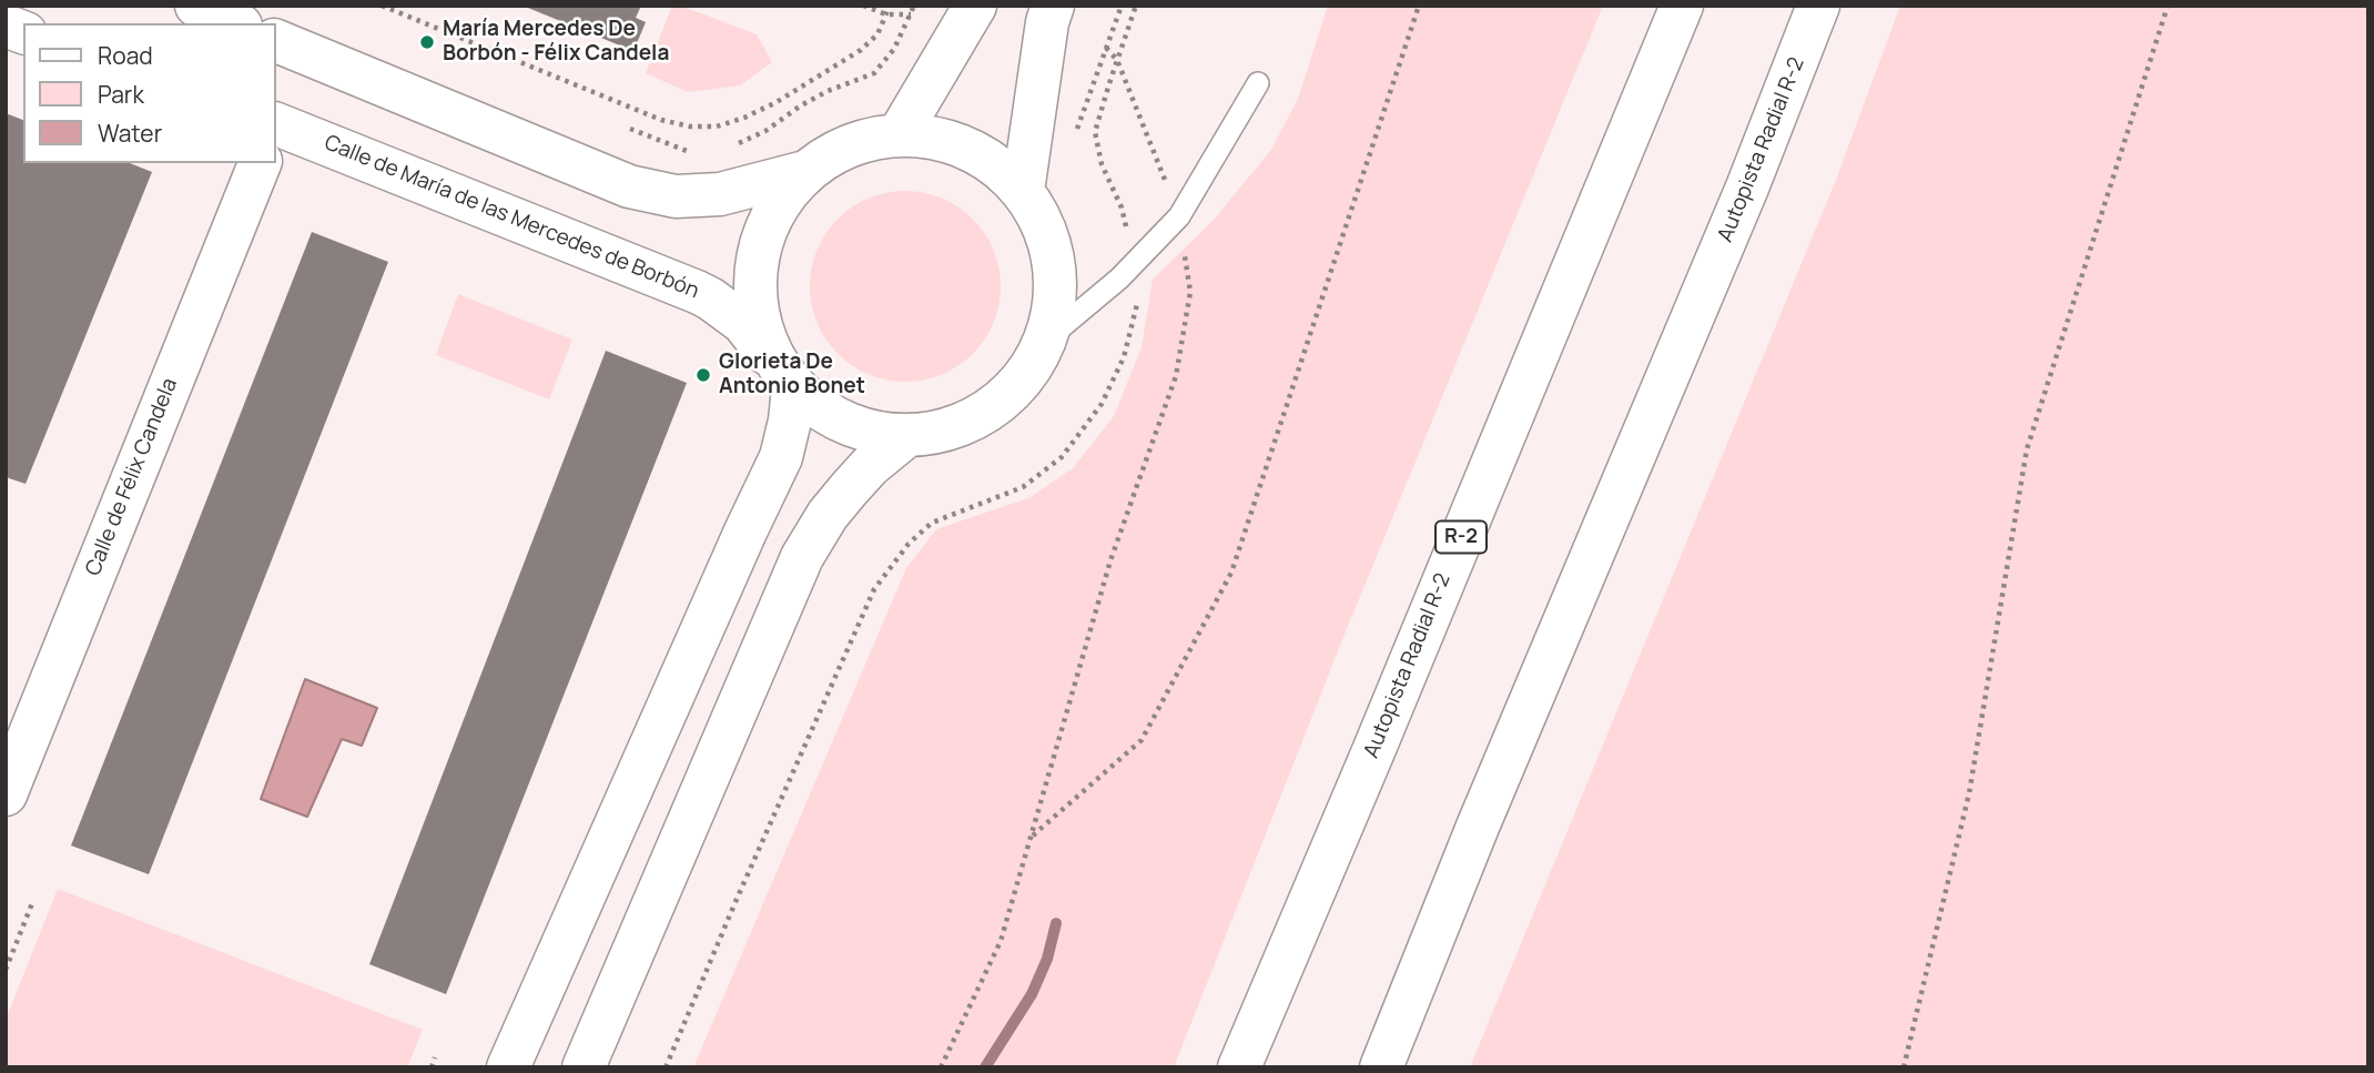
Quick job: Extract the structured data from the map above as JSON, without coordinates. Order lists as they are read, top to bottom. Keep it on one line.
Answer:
{"streets":{"main road":["Autopista Radial R-2","Calle de María de las Mercedes de Borbón","Calle de Félix Candela","R-2"]},"places":["María Mercedes De Borbón - Félix Candela","Glorieta De Antonio Bonet"],"legend":["Road","Park","Water"]}
